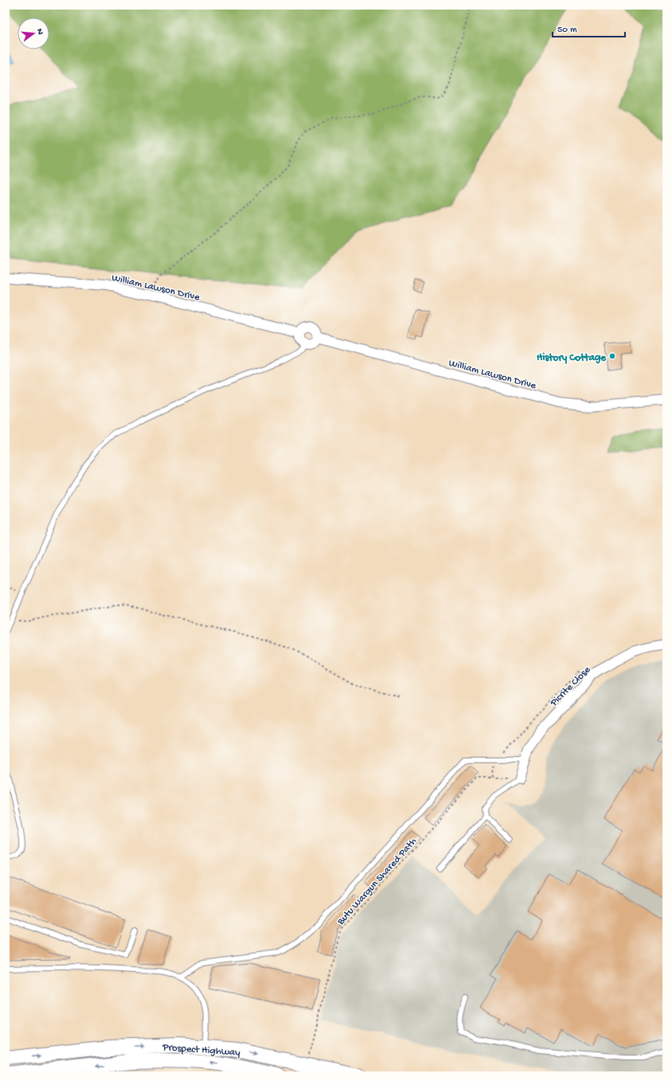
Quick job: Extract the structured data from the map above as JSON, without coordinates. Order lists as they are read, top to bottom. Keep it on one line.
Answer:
{"streets":{"main road":["Prospect Highway"],"street":["William Lawson Drive","Picrite Close"],"path":["Butu Wargun Shared Path"]},"places":["History Cottage"],"scale_bar":"50 m","north":"right"}
